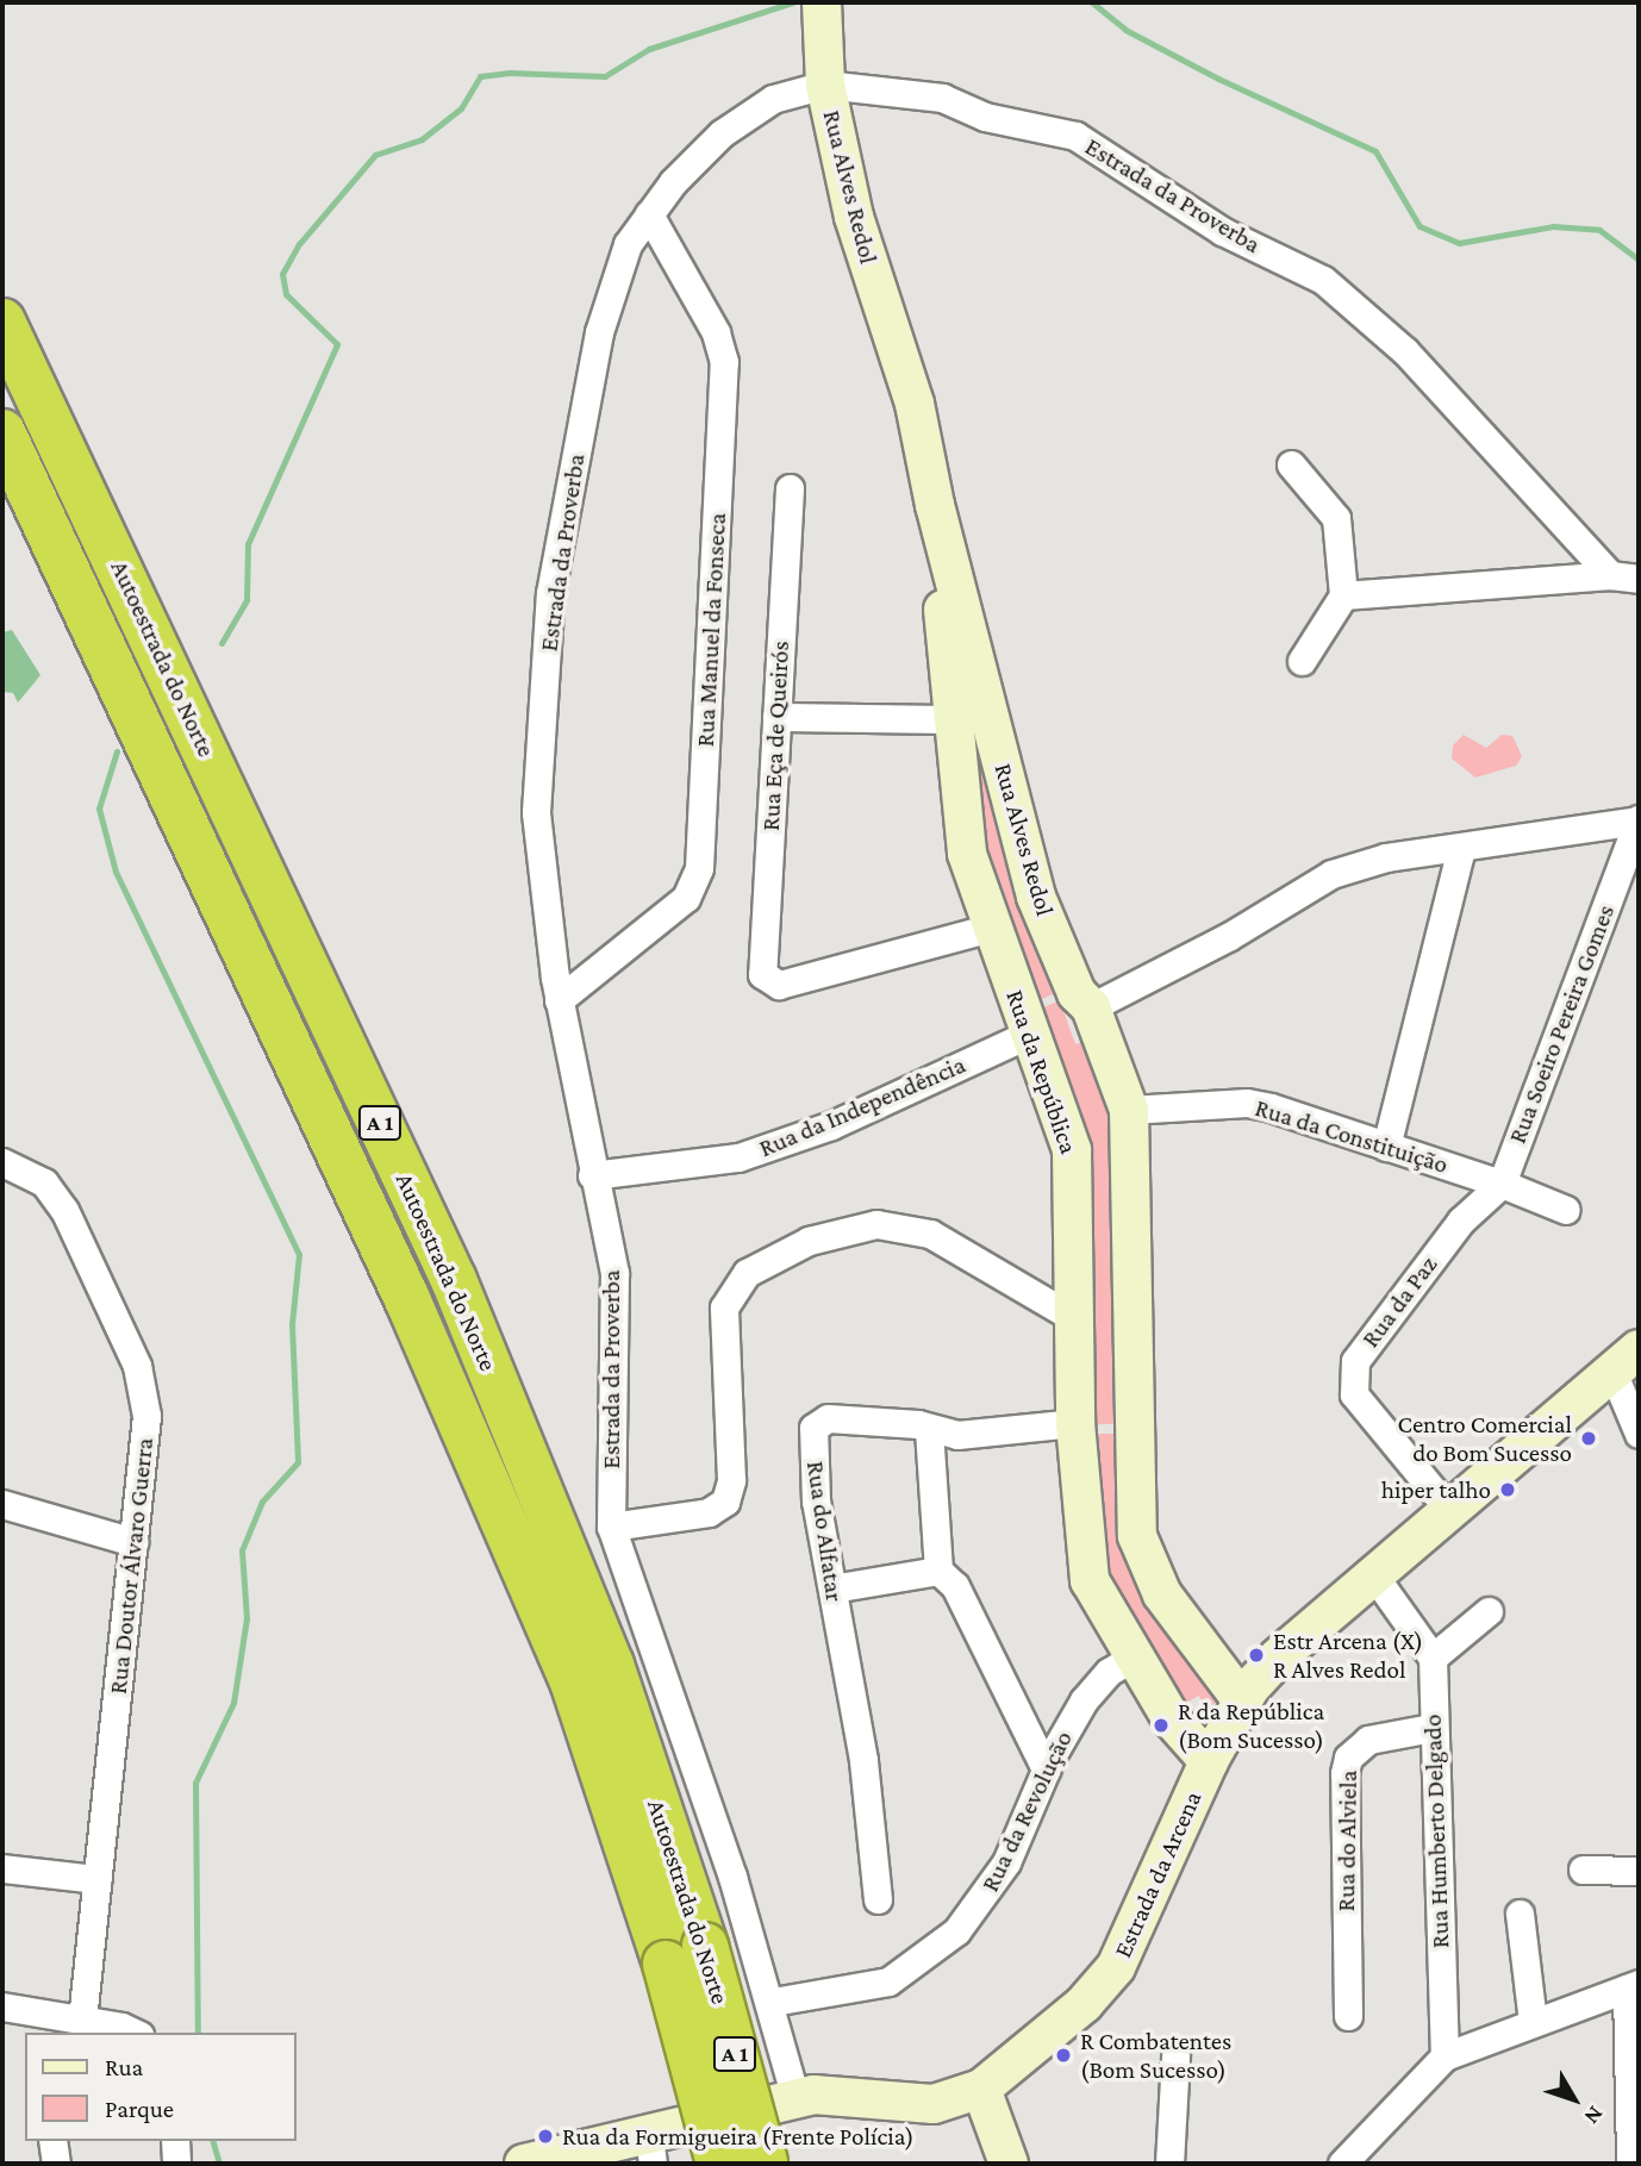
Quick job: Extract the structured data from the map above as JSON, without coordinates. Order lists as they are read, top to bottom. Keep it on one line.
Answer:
{"streets":{"highway":["Autoestrada do Norte","A 1"],"street":["Rua Alves Redol","Estrada da Proverba","Rua Manuel da Fonseca","Rua Eça de Queirós","Rua Soeiro Pereira Gomes","Rua da República","Rua da Independência","Rua da Constituição","Rua da Paz","Rua do Alfatar","Rua Doutor Álvaro Guerra","Rua da Revolução","Rua Humberto Delgado","Rua do Alviela","Estrada da Arcena"]},"crossings":[["Rua Alves Redol","Estrada da Proverba"],["Rua Alves Redol","Rua da República"],["Rua Alves Redol","Rua da Constituição"],["Rua Alves Redol","Estrada da Arcena"],["Estrada da Proverba","Rua Manuel da Fonseca"],["Estrada da Proverba","Rua da Independência"],["Estrada da Proverba","Rua da Revolução"],["Estrada da Proverba","Estrada da Arcena"],["Rua Eça de Queirós","Rua da República"],["Rua Soeiro Pereira Gomes","Rua da Constituição"],["Rua Soeiro Pereira Gomes","Rua da Paz"],["Rua da República","Rua da Independência"],["Rua da República","Rua do Alfatar"],["Rua da República","Rua da Revolução"],["Rua da República","Estrada da Arcena"],["Rua da Constituição","Rua da Paz"],["Rua da Paz","Estrada da Arcena"],["Rua Humberto Delgado","Rua do Alviela"]],"places":["Centro Comercial do Bom Sucesso","hiper talho","Estr Arcena (X) R Alves Redol","R da República (Bom Sucesso)","R Combatentes (Bom Sucesso)","Rua da Formigueira (Frente Polícia)"],"legend":["Rua","Parque"],"north":"bottom right"}
